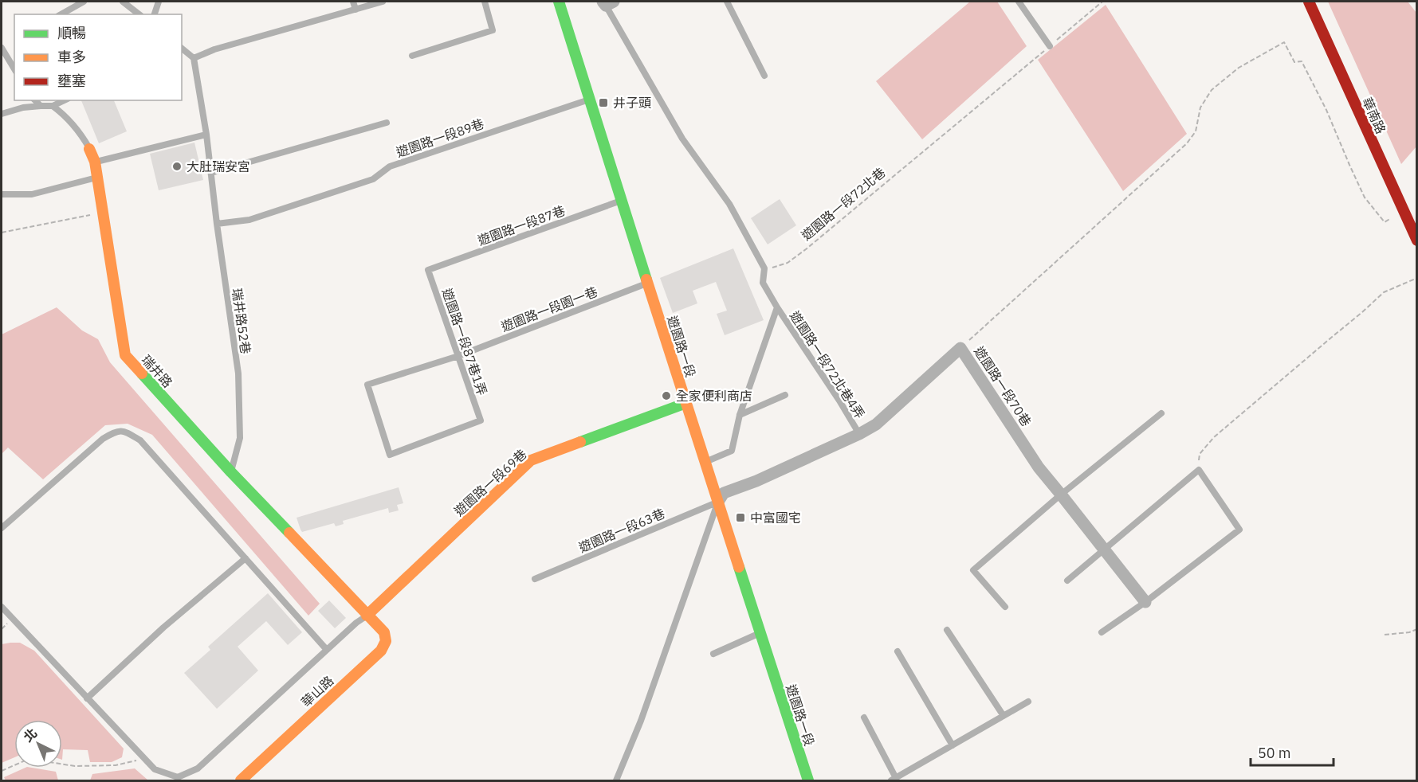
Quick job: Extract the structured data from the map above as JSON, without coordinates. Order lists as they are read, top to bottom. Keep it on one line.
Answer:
{"streets":{"street":["華南路","遊園路一段","瑞井路","遊園路一段70巷","遊園路一段69巷","華山路"],"lane":["遊園路一段89巷","遊園路一段87巷","遊園路一段園一巷","瑞井路52巷","遊園路一段87巷1弄","遊園路一段72北巷4弄","遊園路一段63巷"],"path":["遊園路一段72北巷"]},"crossings":[["遊園路一段89巷","瑞井路52巷"],["遊園路一段89巷","遊園路一段"],["遊園路一段87巷","遊園路一段87巷1弄"],["遊園路一段87巷","遊園路一段"],["遊園路一段園一巷","遊園路一段87巷1弄"],["遊園路一段園一巷","遊園路一段"],["瑞井路52巷","瑞井路"],["遊園路一段","遊園路一段70巷"],["遊園路一段","遊園路一段69巷"],["遊園路一段","遊園路一段63巷"],["遊園路一段72北巷4弄","遊園路一段70巷"],["瑞井路","遊園路一段69巷"],["瑞井路","華山路"],["遊園路一段70巷","遊園路一段63巷"],["遊園路一段69巷","華山路"]],"places":{"transit":["井子頭","中富國宅"],"other":["大肚瑞安宮","全家便利商店"]},"legend":["順暢","車多","壅塞"],"scale_bar":"50 m","north":"top left"}
